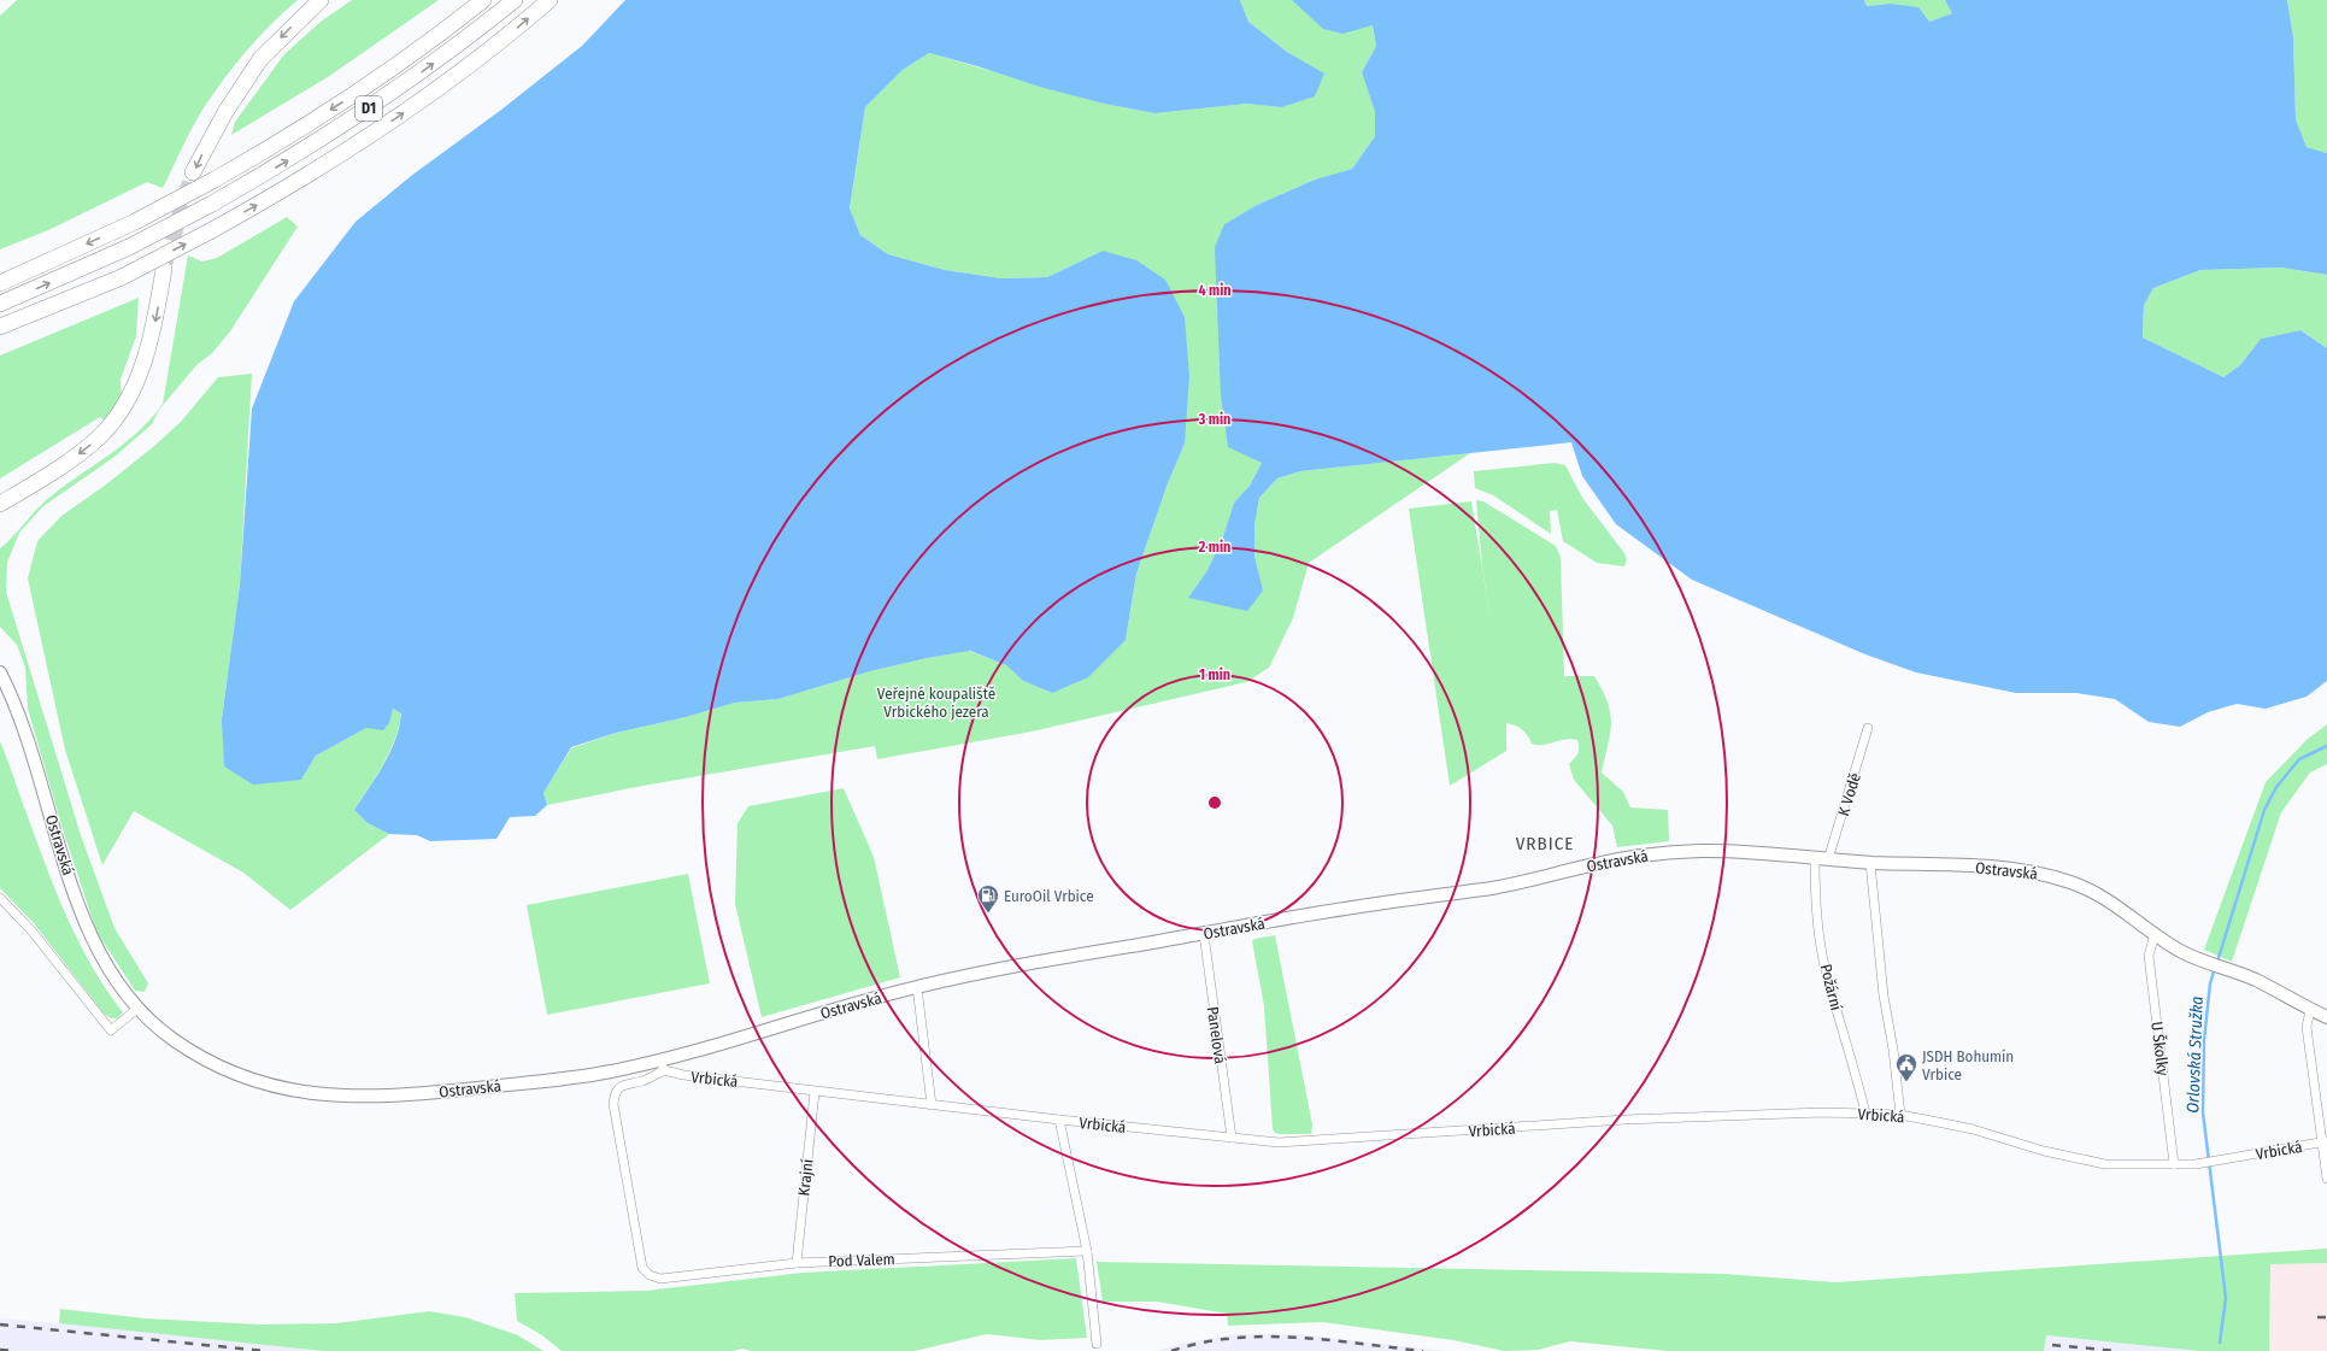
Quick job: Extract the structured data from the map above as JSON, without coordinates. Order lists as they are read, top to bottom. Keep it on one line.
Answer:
{"streets":{"highway":["D1"],"main road":["Ostravská"],"street":["K Vodě","Požární","Panelová","U Školky","Vrbická","Krajní","Pod Valem"]},"crossings":[["K Vodě","Ostravská"],["Ostravská","Požární"],["Ostravská","Panelová"],["Ostravská","U Školky"],["Ostravská","Vrbická"],["Ostravská","Pod Valem"],["Požární","Vrbická"],["Panelová","Vrbická"],["U Školky","Vrbická"],["Vrbická","Krajní"],["Vrbická","Pod Valem"],["Krajní","Pod Valem"]],"districts":["VRBICE"],"water":["Orlovská Stružka"],"parks":["Veřejné koupaliště Vrbického jezera"],"places":{"fuel station":["EuroOil Vrbice"],"public building":["JSDH Bohumín Vrbice"]},"rings":["4 min","3 min","2 min","1 min"]}
